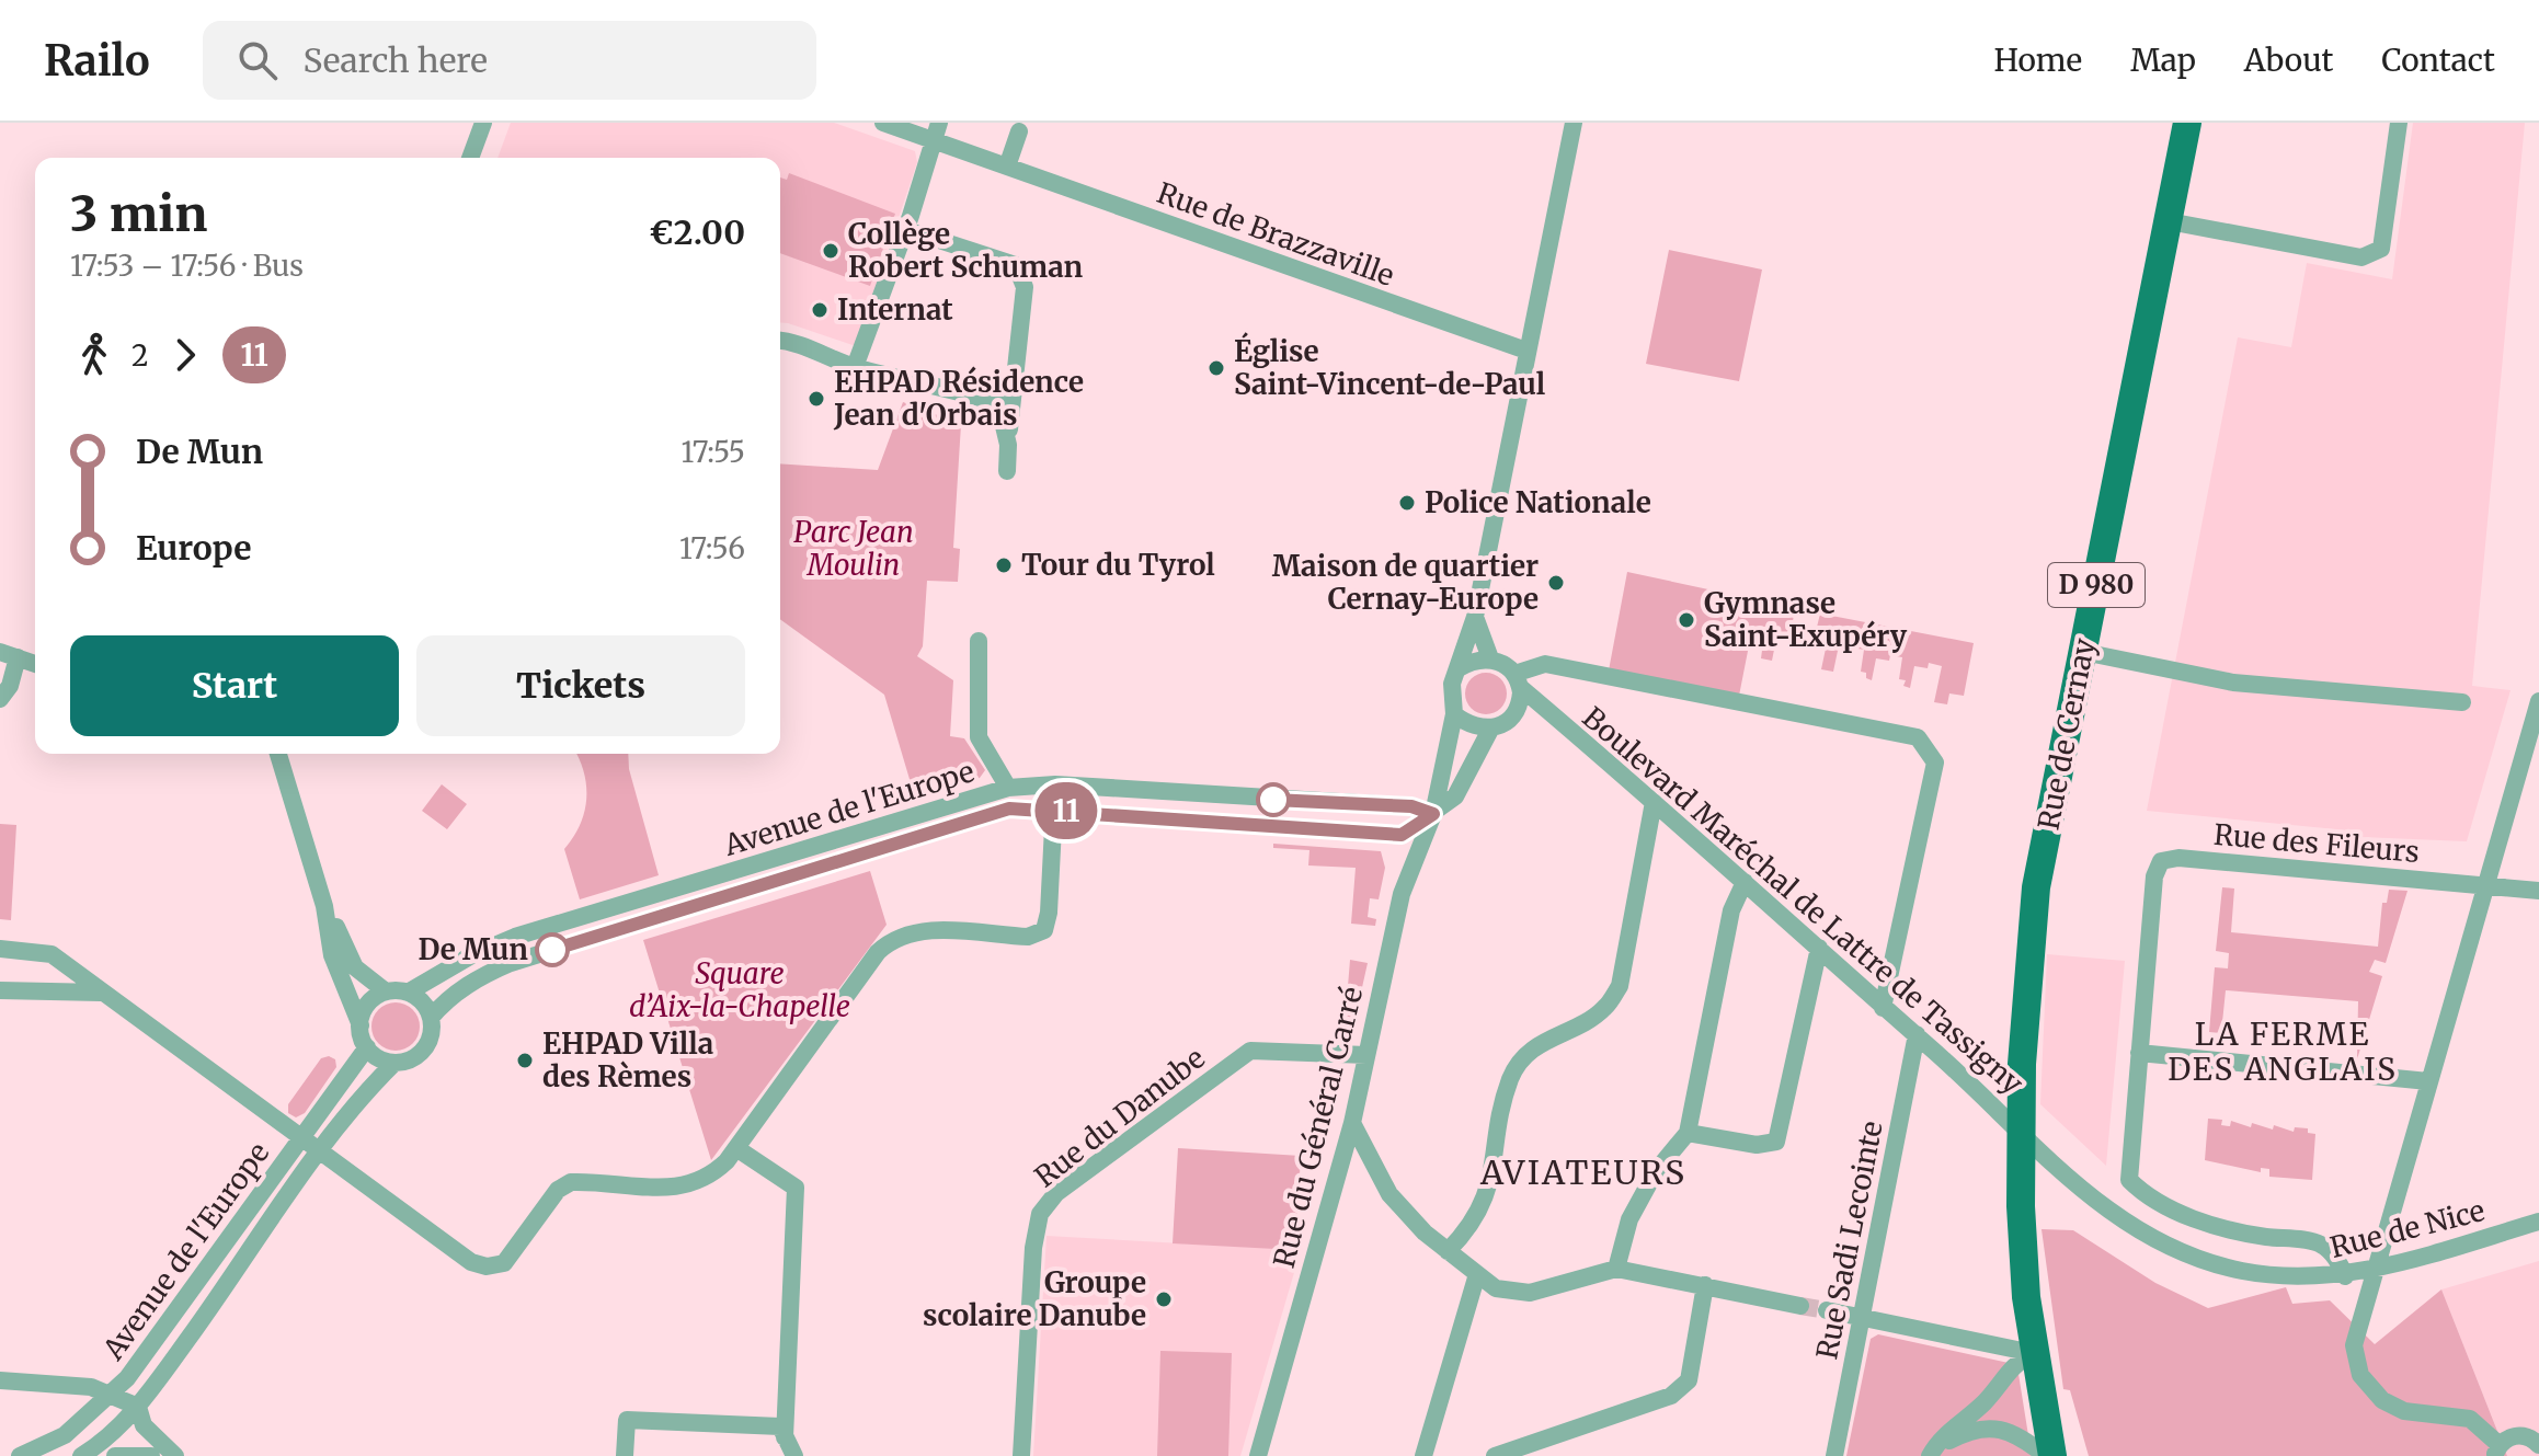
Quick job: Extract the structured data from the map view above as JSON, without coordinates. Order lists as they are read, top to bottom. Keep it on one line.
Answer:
{"streets":{"main road":["D 980","Rue de Cernay"],"street":["Rue de Brazzaville","Avenue de l'Europe","Rue des Fileurs","Boulevard Maréchal de Lattre de Tassigny","Rue du Danube","Rue du Général Carré","Rue de Nice","Rue Sadi Lecointe"]},"crossings":[["D 980","Rue de Cernay"],["Rue de Cernay","Boulevard Maréchal de Lattre de Tassigny"],["Rue de Cernay","Rue de Nice"],["Avenue de l'Europe","Rue du Général Carré"],["Boulevard Maréchal de Lattre de Tassigny","Rue du Général Carré"],["Boulevard Maréchal de Lattre de Tassigny","Rue de Nice"],["Boulevard Maréchal de Lattre de Tassigny","Rue Sadi Lecointe"],["Rue du Danube","Rue du Général Carré"]],"districts":["LA FERME DES ANGLAIS","AVIATEURS"],"parks":["Parc Jean Moulin","Square d’Aix-la-Chapelle"],"places":["Collège Robert Schuman","Internat","Église Saint-Vincent-de-Paul","EHPAD Résidence Jean d'Orbais","Police Nationale","Tour du Tyrol","Maison de quartier Cernay-Europe","Gymnase Saint-Exupéry","De Mun","EHPAD Villa des Rèmes","Groupe scolaire Danube"],"lines":["bus line 11"],"page":{"header":"Railo","search":"Search here","nav":["Home","Map","About","Contact"],"on_map":"11","heading":["3 min","17:53 – 17:56 · Bus","€2.00"],"legs":["2","11"],"list":[{"name":"De Mun","value":"17:55"},{"name":"Europe","value":"17:56"}],"buttons":["Start","Tickets"]}}
